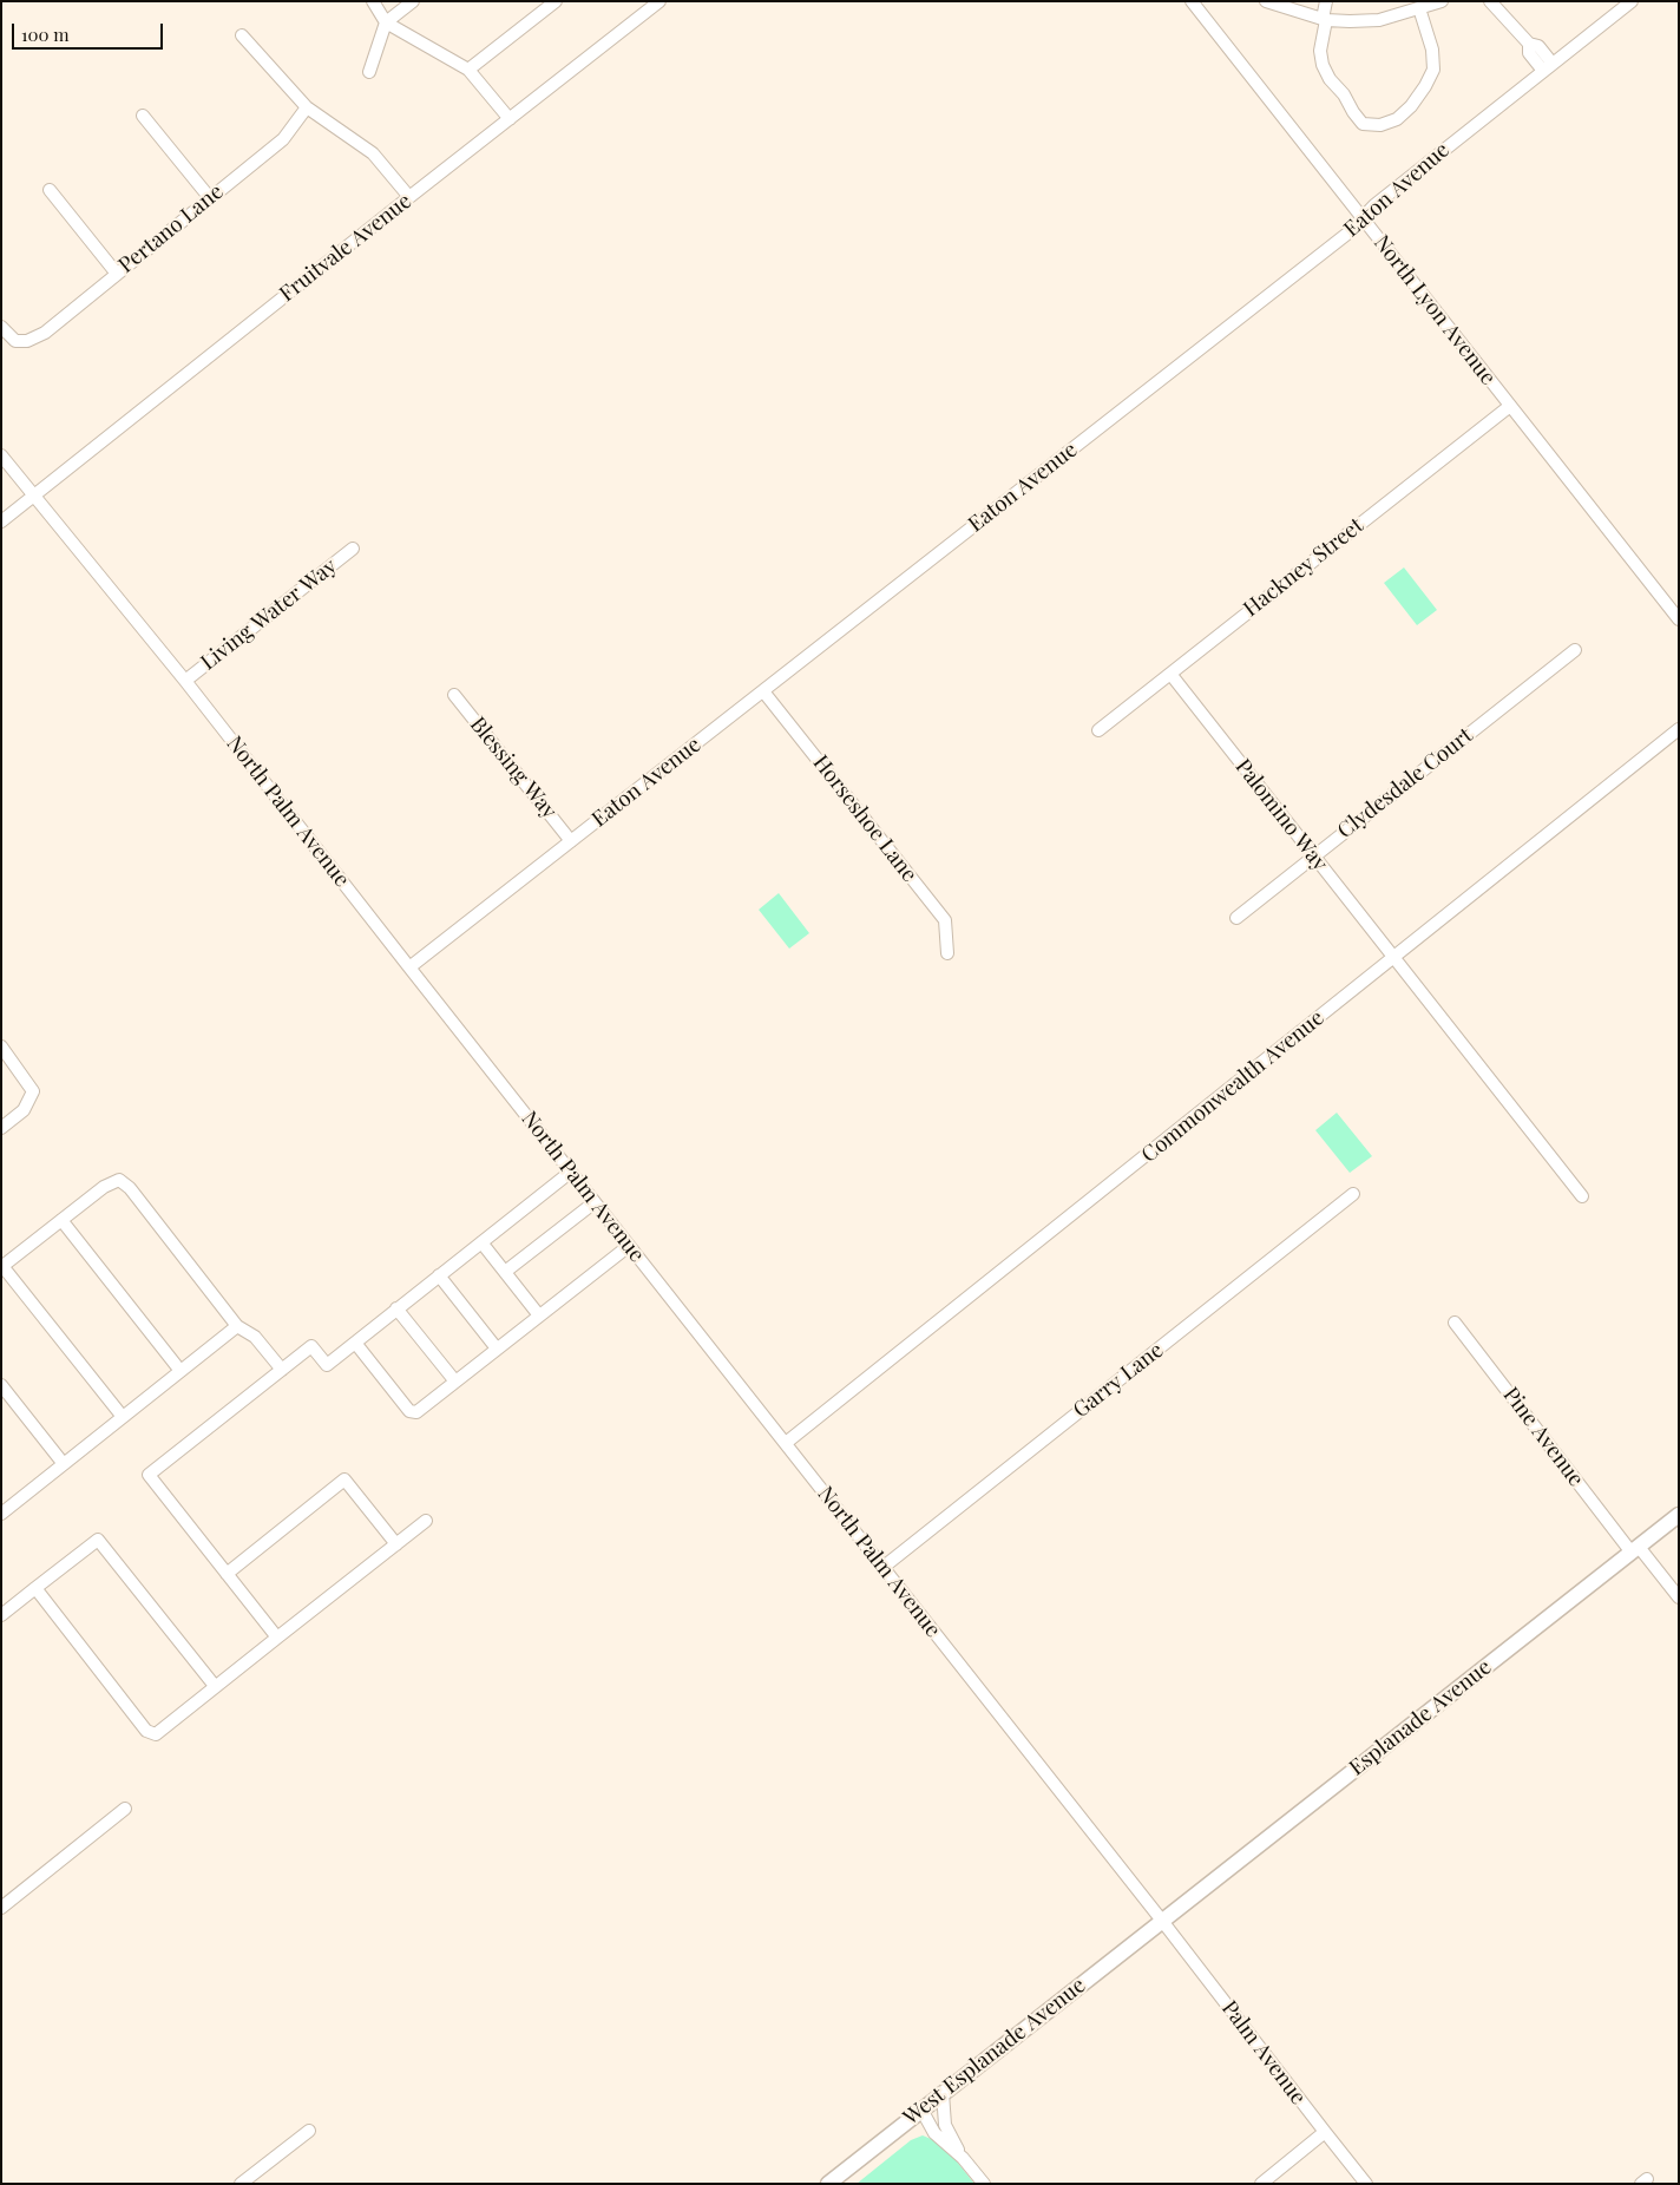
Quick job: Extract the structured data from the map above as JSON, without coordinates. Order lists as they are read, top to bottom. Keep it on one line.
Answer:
{"streets":{"main road":["Esplanade Avenue","West Esplanade Avenue"],"street":["Eaton Avenue","Pertano Lane","Fruitvale Avenue","North Lyon Avenue","Hackney Street","Living Water Way","Blessing Way","Clydesdale Court","North Palm Avenue","Palomino Way","Horseshoe Lane","Commonwealth Avenue","Garry Lane","Pine Avenue","Palm Avenue"]},"crossings":[["Eaton Avenue","North Lyon Avenue"],["Eaton Avenue","Blessing Way"],["Eaton Avenue","North Palm Avenue"],["Eaton Avenue","Horseshoe Lane"],["Fruitvale Avenue","North Palm Avenue"],["North Lyon Avenue","Hackney Street"],["Hackney Street","Palomino Way"],["Living Water Way","North Palm Avenue"],["Clydesdale Court","Palomino Way"],["North Palm Avenue","Commonwealth Avenue"],["North Palm Avenue","Garry Lane"],["North Palm Avenue","Esplanade Avenue"],["North Palm Avenue","West Esplanade Avenue"],["North Palm Avenue","Palm Avenue"],["Palomino Way","Commonwealth Avenue"],["Pine Avenue","Esplanade Avenue"],["Esplanade Avenue","West Esplanade Avenue"],["Esplanade Avenue","Palm Avenue"],["West Esplanade Avenue","Palm Avenue"]],"scale_bar":"100 m"}
